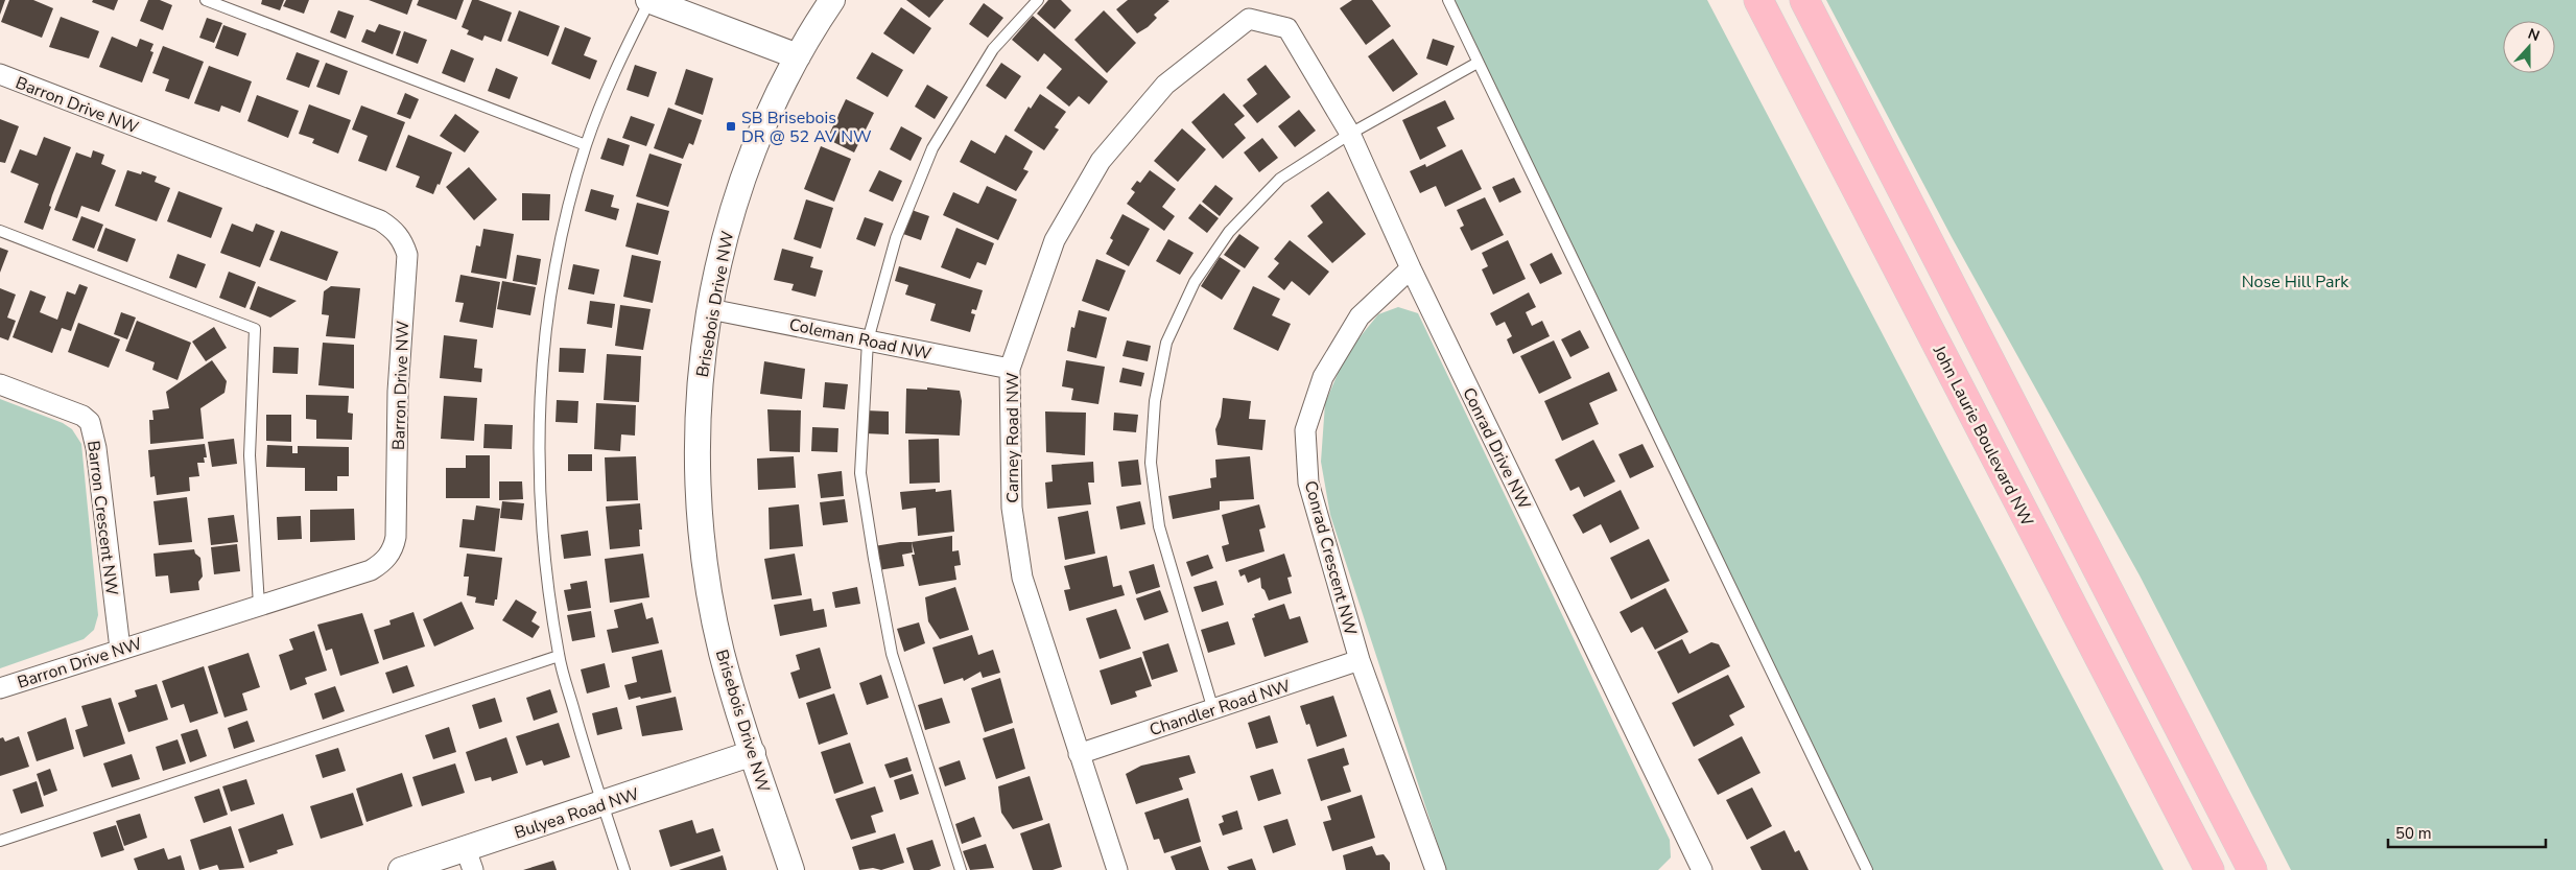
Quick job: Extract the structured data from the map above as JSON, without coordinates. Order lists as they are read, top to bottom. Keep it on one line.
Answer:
{"streets":{"main road":["John Laurie Boulevard NW"],"street":["Barron Drive NW","Brisebois Drive NW","Coleman Road NW","Carney Road NW","Conrad Drive NW","Barron Crescent NW","Conrad Crescent NW","Chandler Road NW","Bulyea Road NW"]},"crossings":[["Barron Drive NW","Barron Crescent NW"],["Brisebois Drive NW","Coleman Road NW"],["Brisebois Drive NW","Bulyea Road NW"],["Coleman Road NW","Carney Road NW"],["Carney Road NW","Conrad Drive NW"],["Carney Road NW","Chandler Road NW"],["Conrad Drive NW","Conrad Crescent NW"],["Conrad Crescent NW","Chandler Road NW"]],"parks":["Nose Hill Park"],"places":{"transit":["SB Brisebois DR @ 52 AV NW"]},"scale_bar":"50 m","north":"top"}
